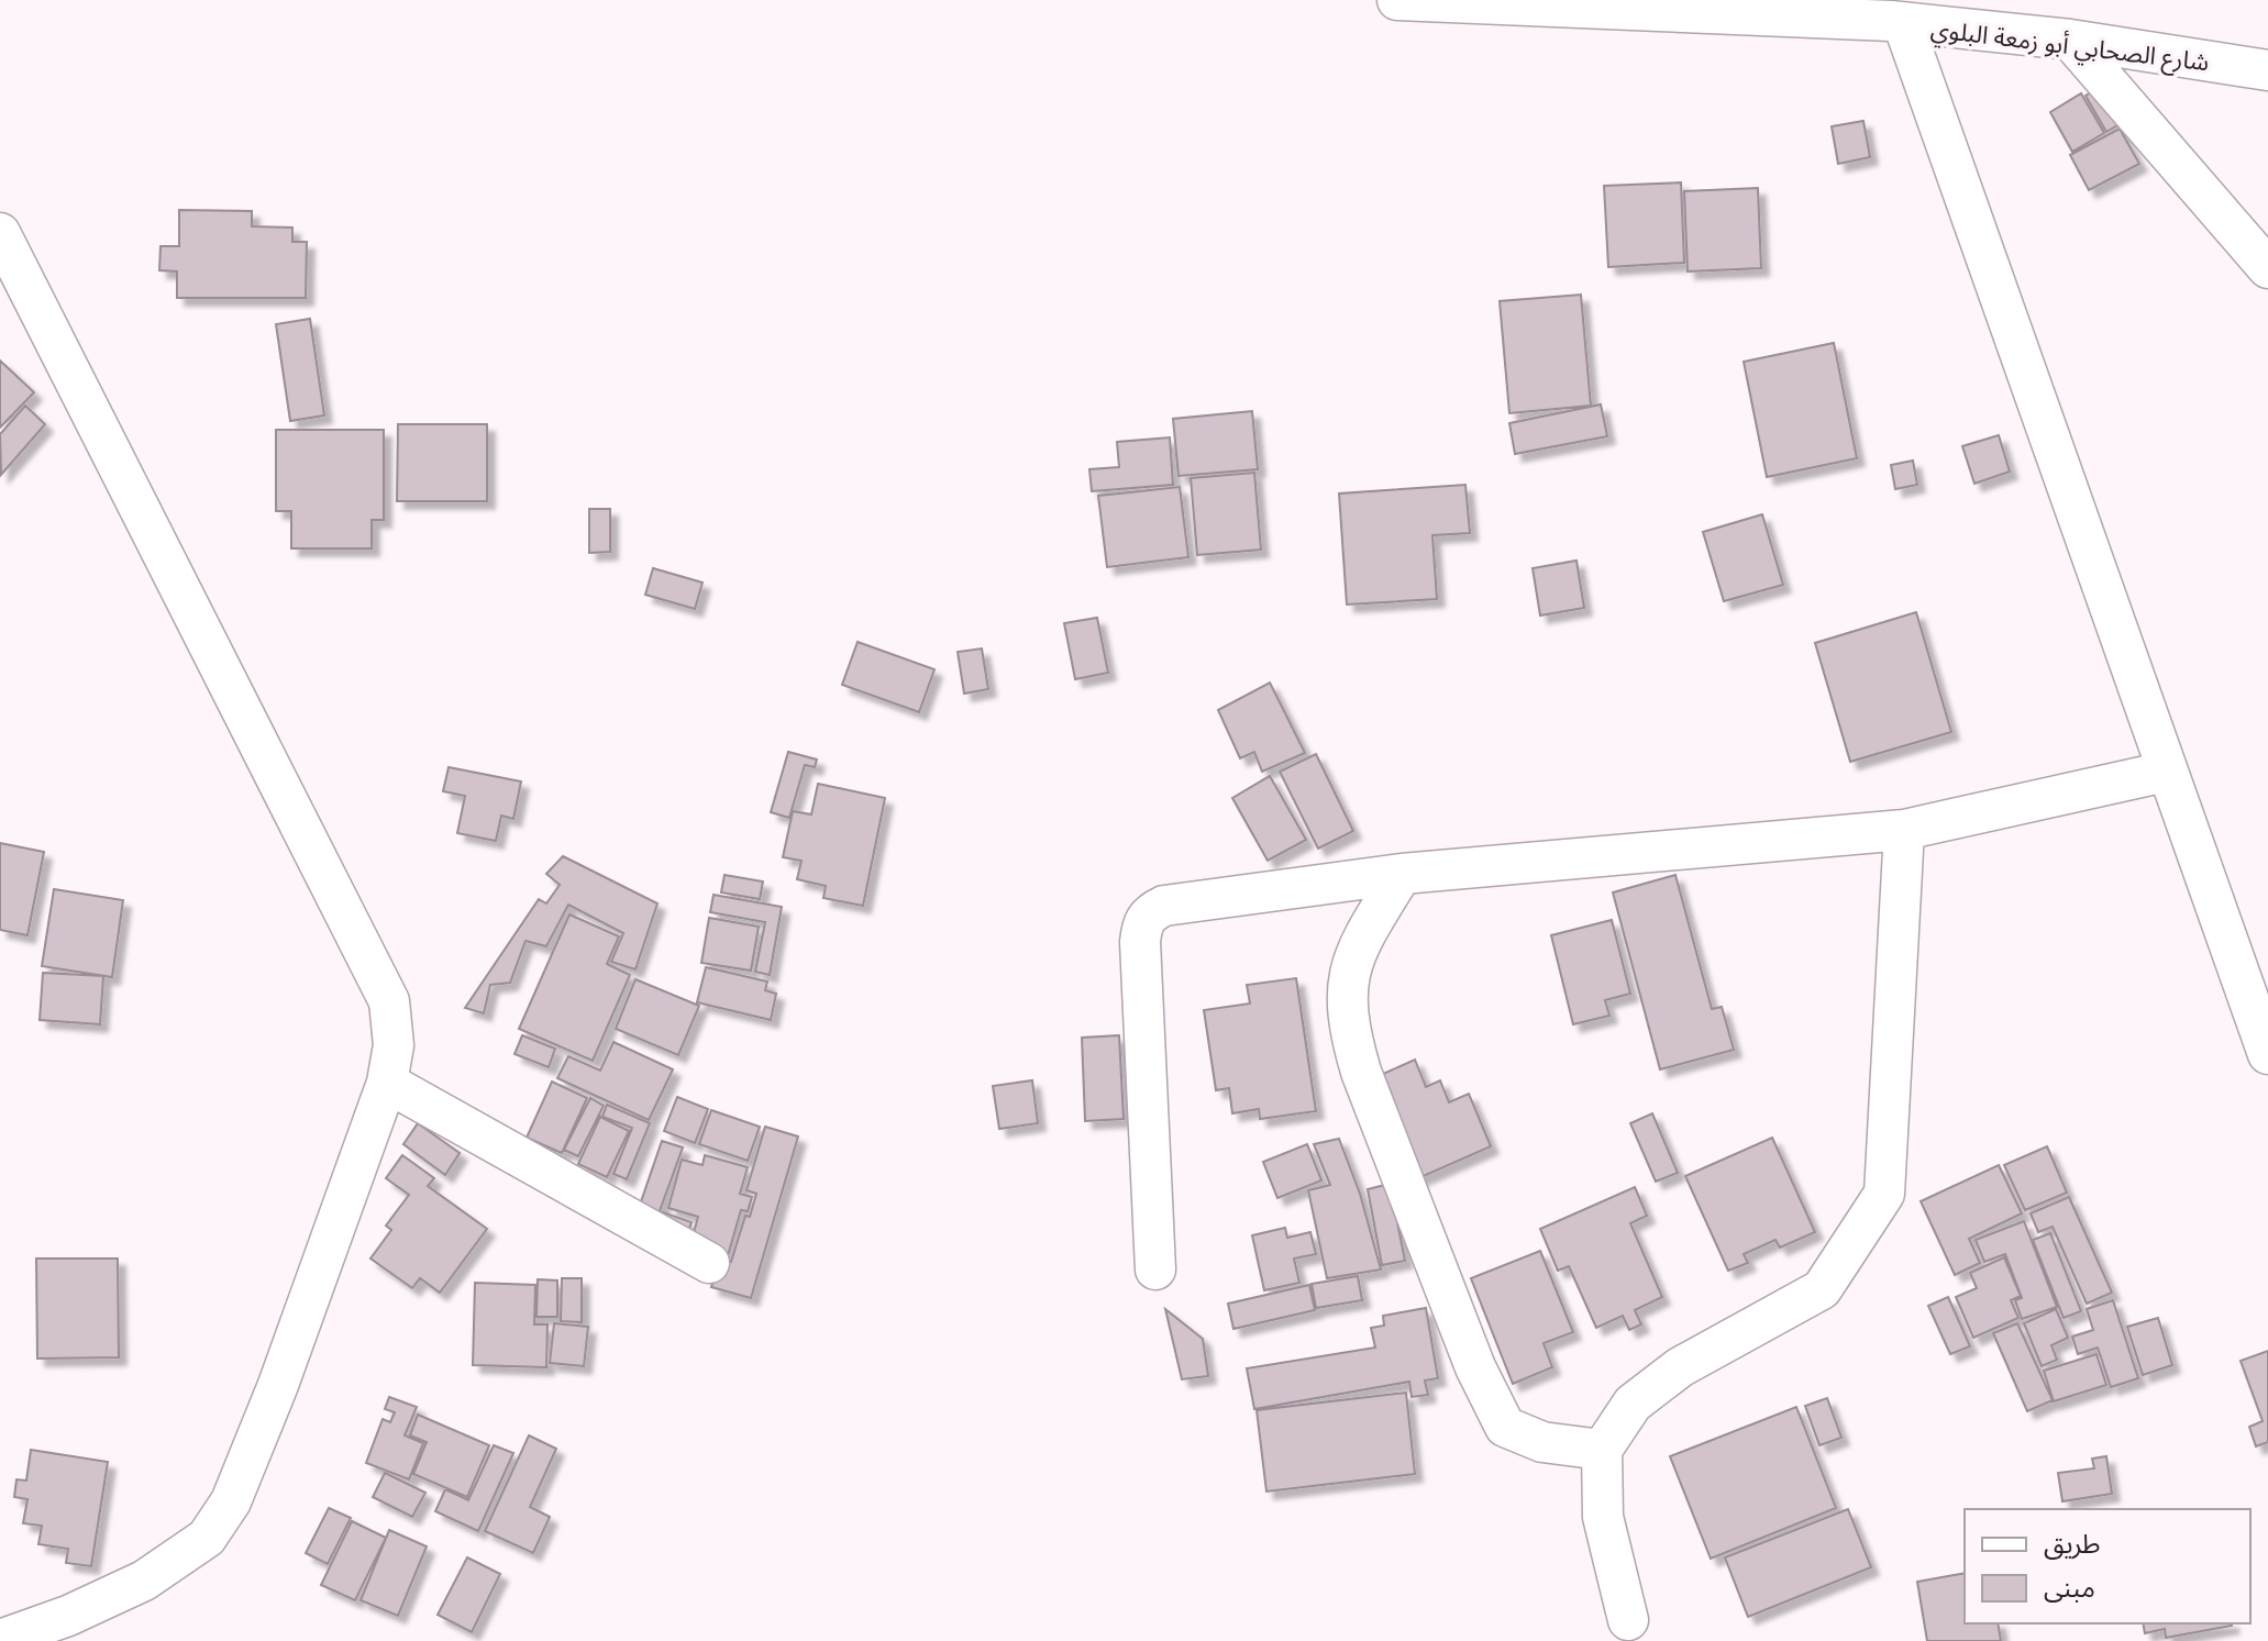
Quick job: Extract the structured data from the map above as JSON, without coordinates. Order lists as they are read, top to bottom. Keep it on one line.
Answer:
{"streets":{"street":["شارع الصحابي أبو زمعة البلوي"]},"legend":["طريق","مبنى"]}
